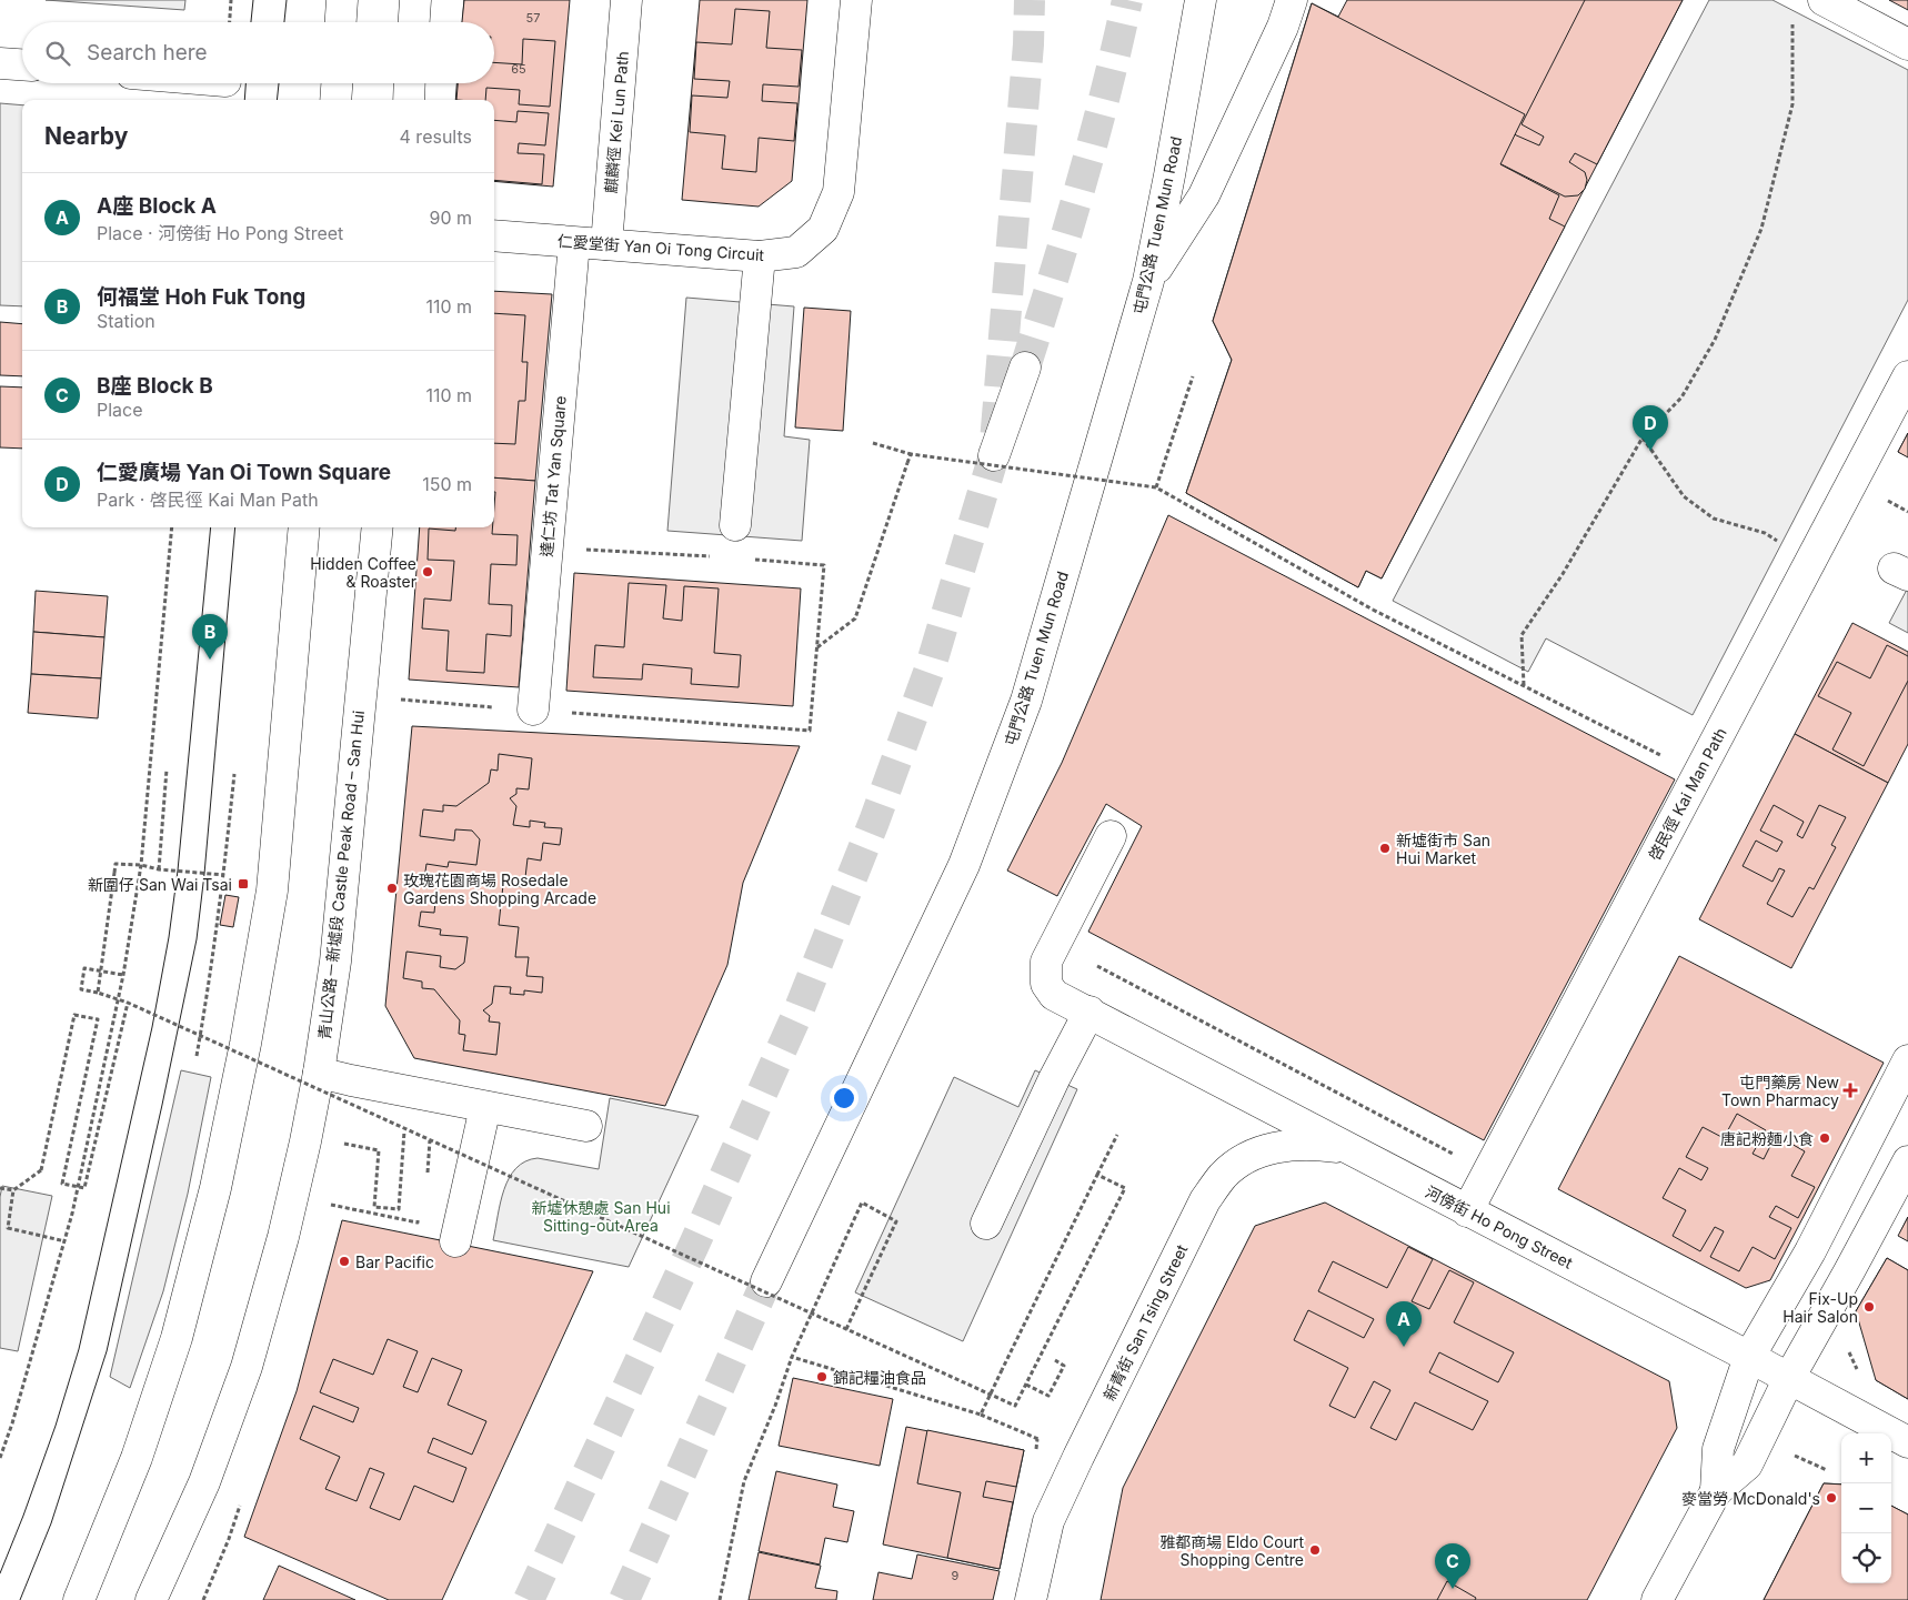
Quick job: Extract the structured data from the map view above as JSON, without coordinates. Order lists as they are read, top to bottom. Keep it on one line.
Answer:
{"streets":{"main road":["麒麟徑 Kei Lun Path","屯門公路 Tuen Mun Road","仁愛堂街 Yan Oi Tong Circuit","達仁坊 Tat Yan Square","啓民徑 Kai Man Path","青山公路－新墟段 Castle Peak Road – San Hui","河傍街 Ho Pong Street","新青街 San Tsing Street"]},"crossings":[["麒麟徑 Kei Lun Path","仁愛堂街 Yan Oi Tong Circuit"],["仁愛堂街 Yan Oi Tong Circuit","達仁坊 Tat Yan Square"],["啓民徑 Kai Man Path","河傍街 Ho Pong Street"],["河傍街 Ho Pong Street","新青街 San Tsing Street"]],"parks":["新墟休憩處 San Hui Sitting-out Area"],"places":{"other":["Hidden Coffee & Roaster","新墟街市 San Hui Market","玫瑰花園商場 Rosedale Gardens Shopping Arcade","唐記粉麵小食","Bar Pacific","Fix-Up Hair Salon","錦記糧油食品","麥當勞 McDonald's","雅都商場 Eldo Court Shopping Centre"],"transit":["新圍仔 San Wai Tsai"],"health":["屯門藥房 New Town Pharmacy"]},"house_numbers":["57","65","9"],"page":{"search":"Search here","heading":["Nearby","4 results"],"list":[{"mark":"A","name":"A座 Block A","note":"Place · 河傍街 Ho Pong Street","value":"90 m"},{"mark":"B","name":"何福堂 Hoh Fuk Tong","note":"Station","value":"110 m"},{"mark":"C","name":"B座 Block B","note":"Place","value":"110 m"},{"mark":"D","name":"仁愛廣場 Yan Oi Town Square","note":"Park · 啓民徑 Kai Man Path","value":"150 m"}],"pins":["D","B","A","C"],"map_buttons":["+","−"]}}
